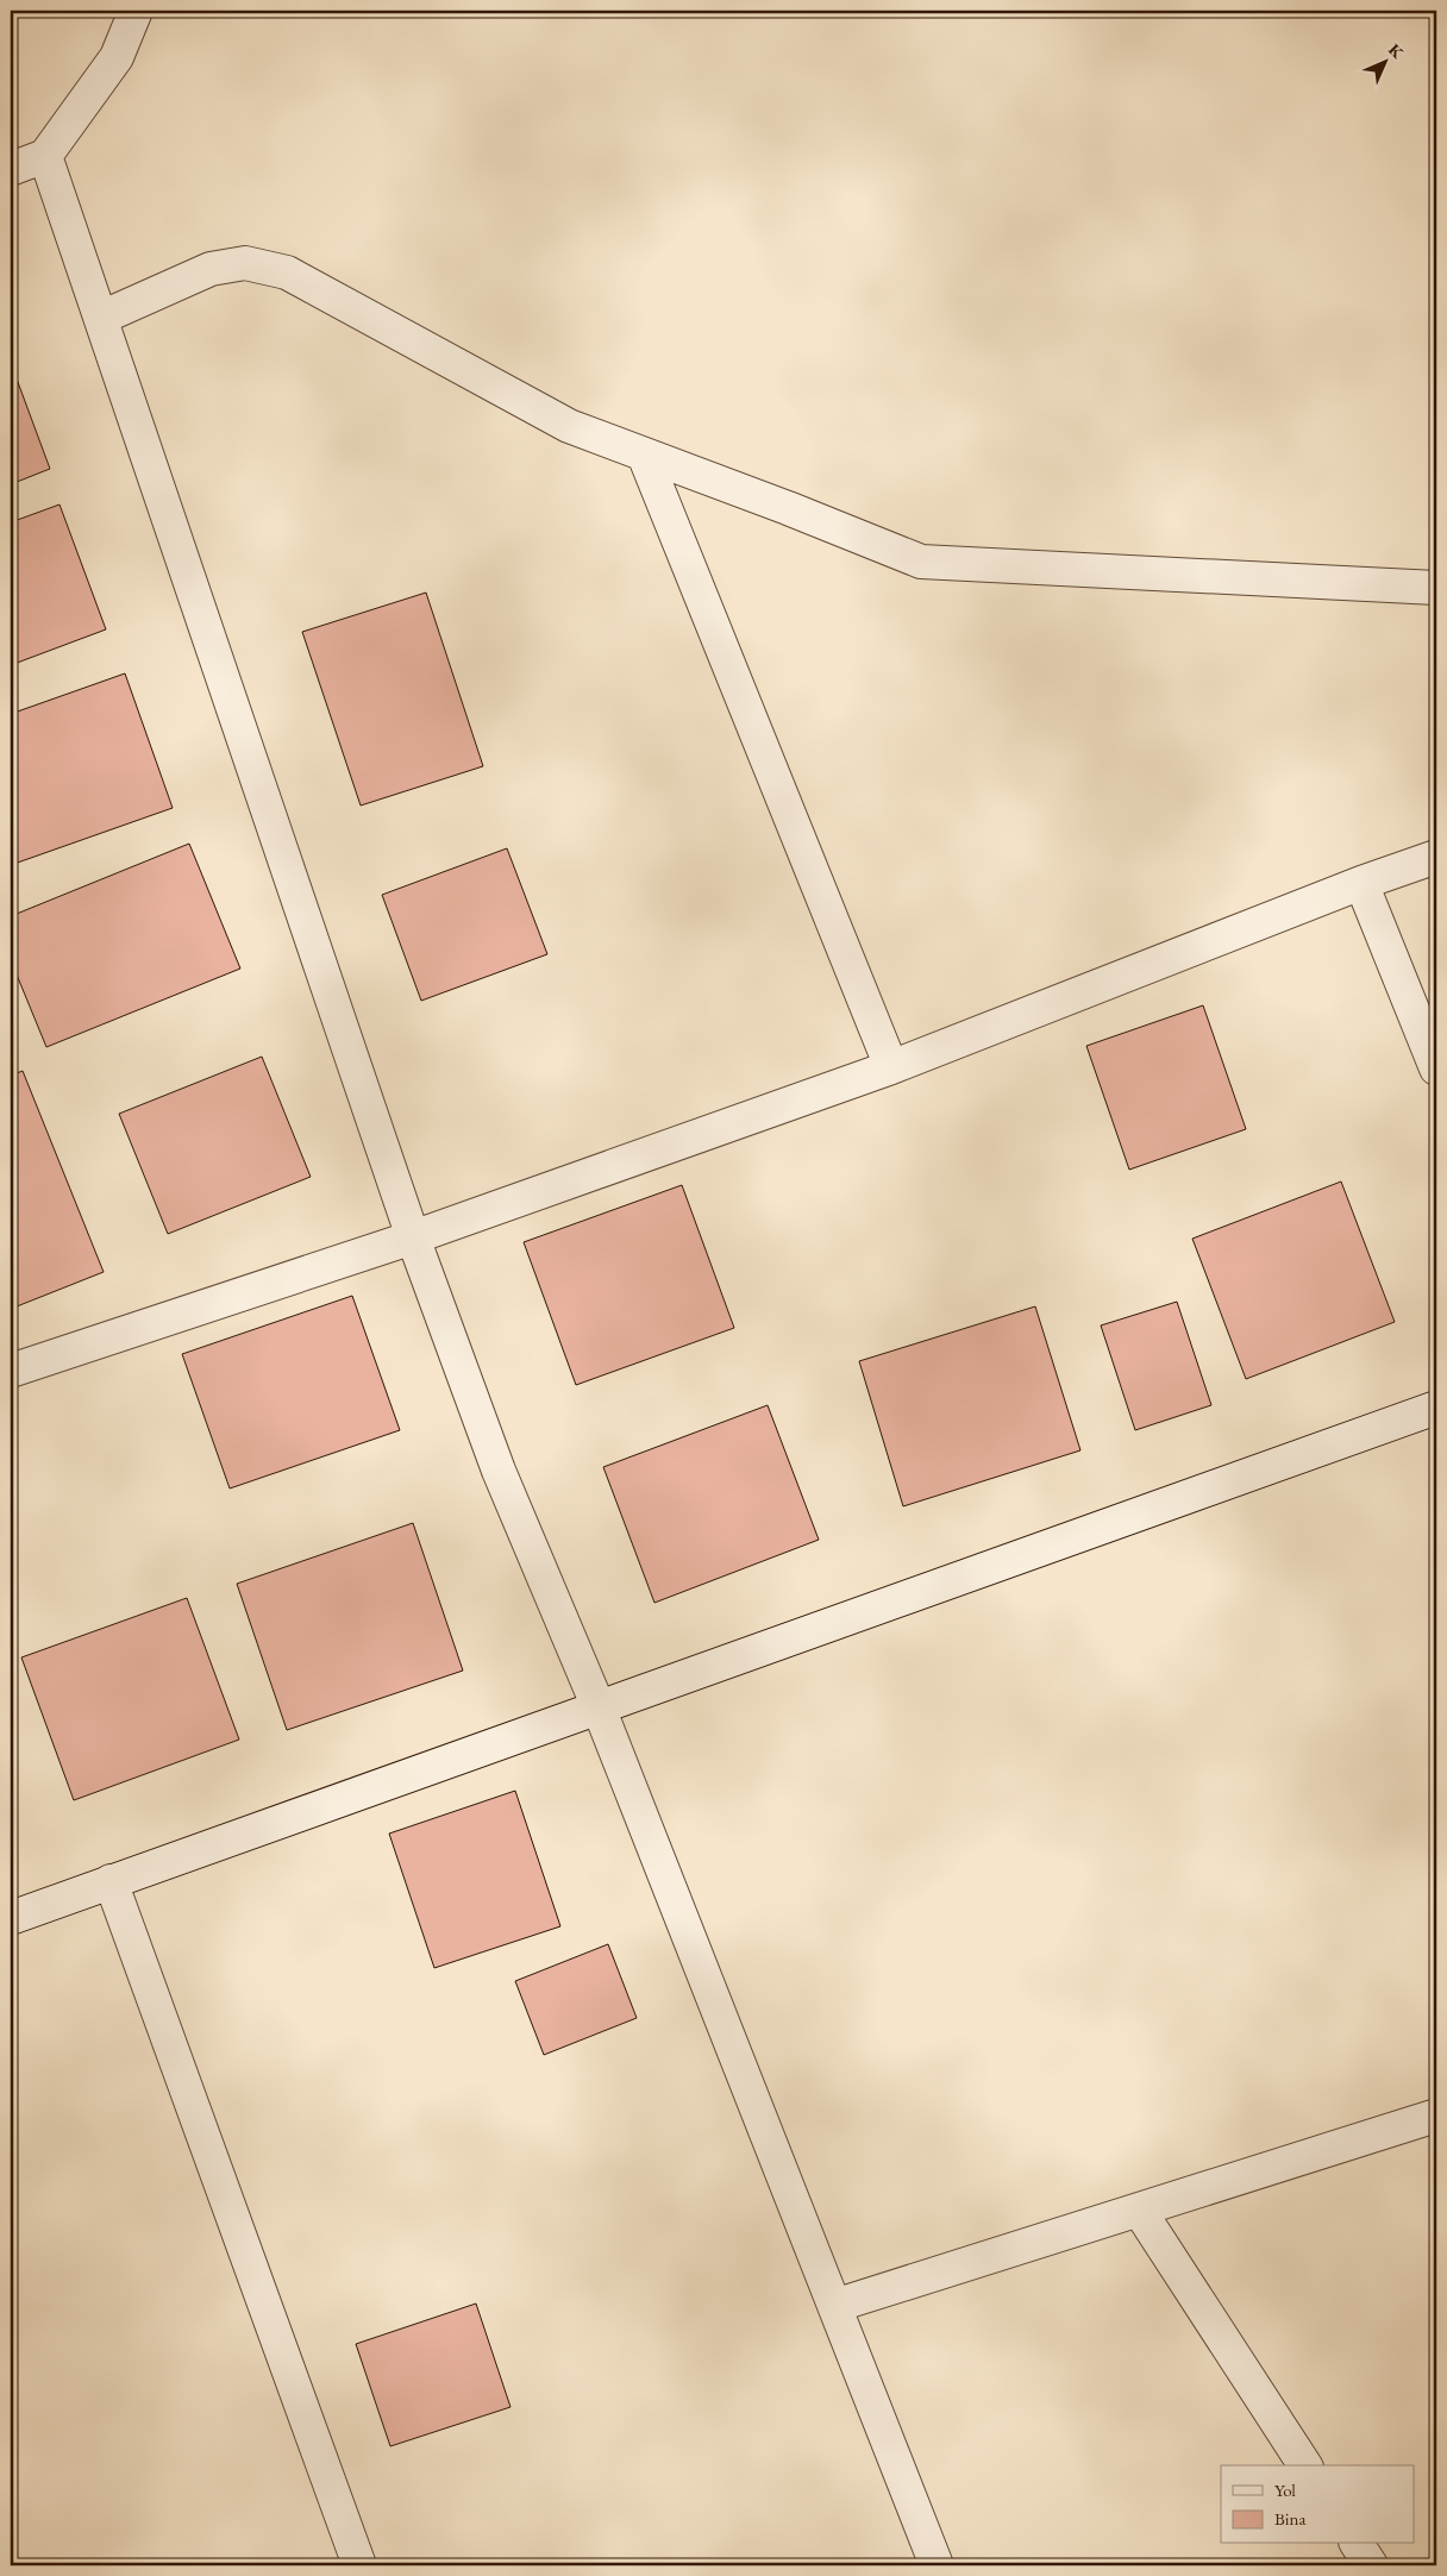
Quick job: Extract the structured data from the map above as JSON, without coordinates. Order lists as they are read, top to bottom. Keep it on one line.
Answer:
{"legend":["Yol","Bina"],"north":"top right"}
